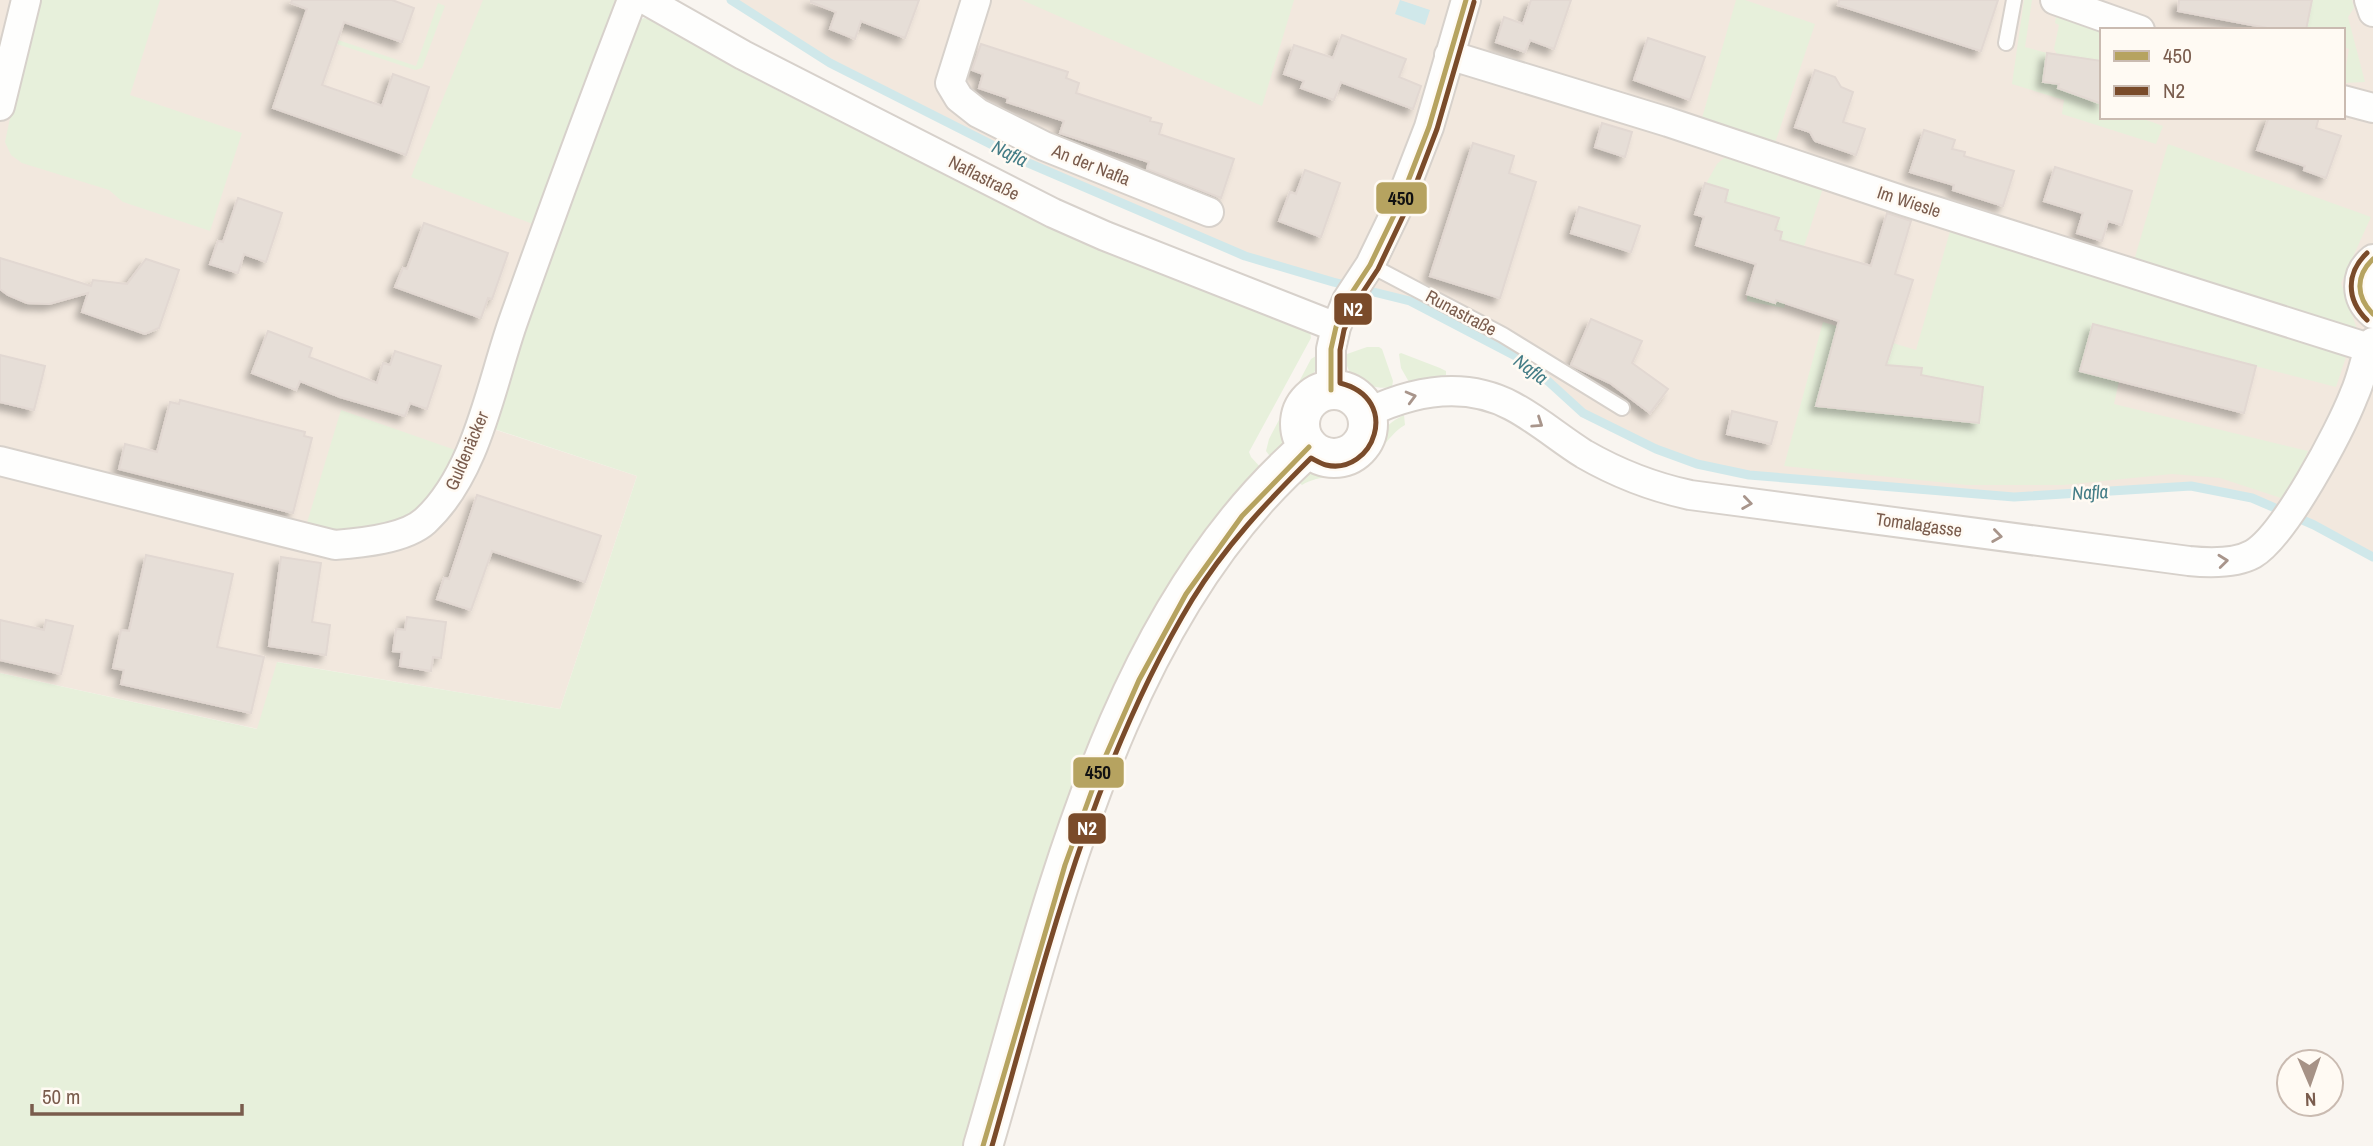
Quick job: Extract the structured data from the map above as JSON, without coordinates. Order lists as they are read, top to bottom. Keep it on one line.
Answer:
{"streets":{"street":["An der Nafla","Naflastraße","Im Wiesle","Guldenäcker","Tomalagasse"],"lane":["Runastraße"]},"crossings":[["Im Wiesle","Tomalagasse"]],"one_way":["Tomalagasse"],"water":["Nafla"],"lines":["transit line 450","transit line N2"],"legend":["450","N2"],"scale_bar":"50 m","north":"bottom"}
